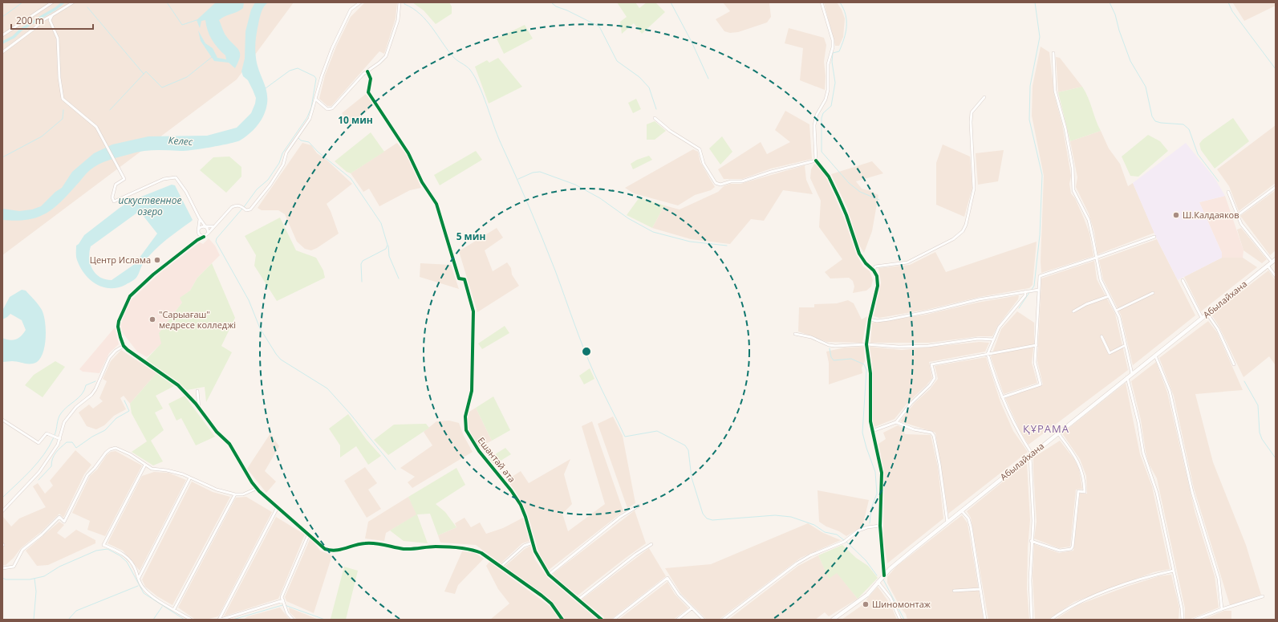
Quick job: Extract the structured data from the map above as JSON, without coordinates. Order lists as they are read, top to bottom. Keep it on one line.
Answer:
{"streets":{"main road":["Абылайхана"],"street":["Ешантай ата"]},"districts":["ҚҰРАМА"],"water":["Келес","искуственное озеро"],"places":["Ш.Калдаяков","Центр Ислама","\"Сарыағаш\" медресе колледжі","Шиномонтаж"],"scale_bar":"200 m","rings":["10 мин","5 мин"]}
